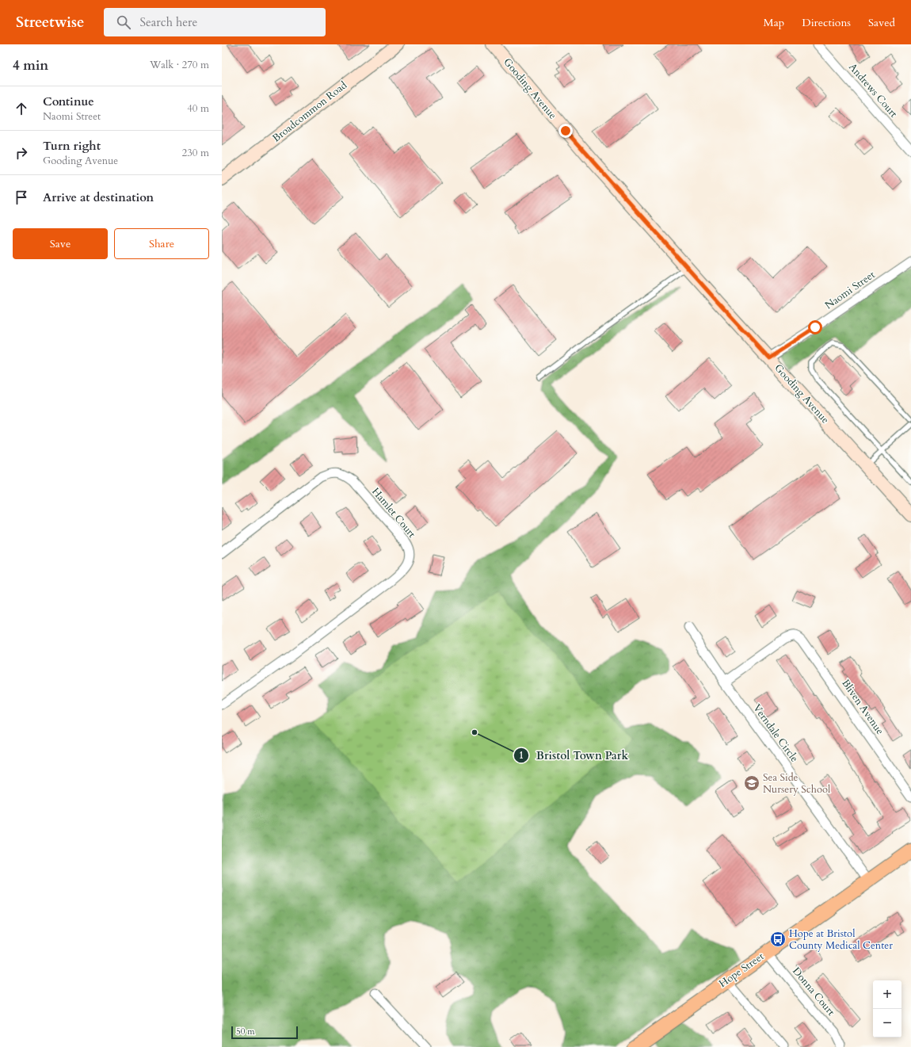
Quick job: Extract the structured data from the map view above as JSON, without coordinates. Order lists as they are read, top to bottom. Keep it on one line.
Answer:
{"streets":{"main road":["Gooding Avenue","Broadcommon Road","Hope Street"],"street":["Andrews Court","Naomi Street","Hamlet Court","Bliven Avenue","Verndale Circle","Donna Court"]},"crossings":[["Gooding Avenue","Naomi Street"],["Bliven Avenue","Verndale Circle"],["Verndale Circle","Hope Street"],["Hope Street","Donna Court"]],"places":{"other":["Bristol Town Park"],"school or university":["Sea Side Nursery School"],"bus stop":["Hope at Bristol County Medical Center"]},"scale_bar":"50 m","page":{"header":"Streetwise","search":"Search here","nav":["Map","Directions","Saved"],"heading":["4 min","Walk · 270 m"],"list":[["Continue","Naomi Street","40 m"],["Turn right","Gooding Avenue","230 m"],"Arrive at destination"],"buttons":["Save","Share"],"map_buttons":["+","−"],"scale":"50 m"}}
